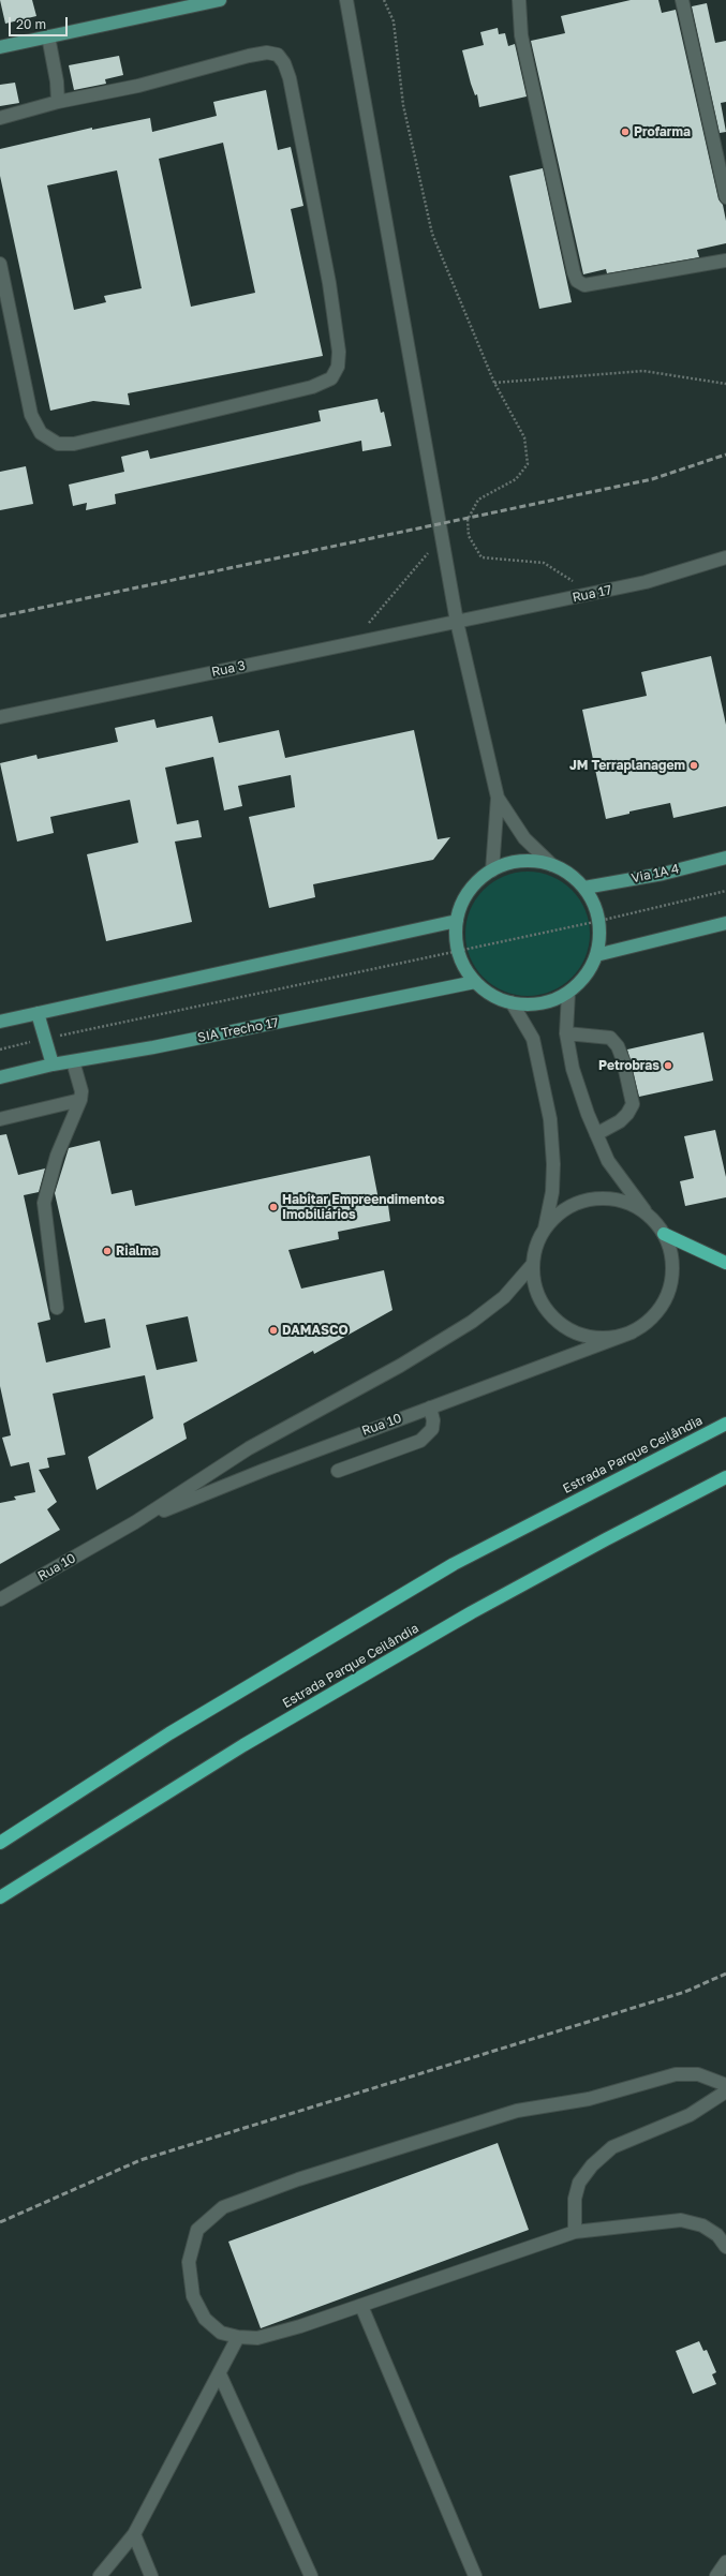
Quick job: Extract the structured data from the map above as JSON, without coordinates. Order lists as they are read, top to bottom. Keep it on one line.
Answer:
{"streets":{"highway":["Estrada Parque Ceilândia"],"main road":["Via 1A 4","SIA Trecho 17"],"street":["Rua 17","Rua 3","Rua 10"]},"crossings":[["Rua 17","Rua 3"]],"places":["Profarma","JM Terraplanagem","Petrobras","Habitar Empreendimentos Imobiliários","Rialma","DAMASCO"],"scale_bar":"20 m"}
